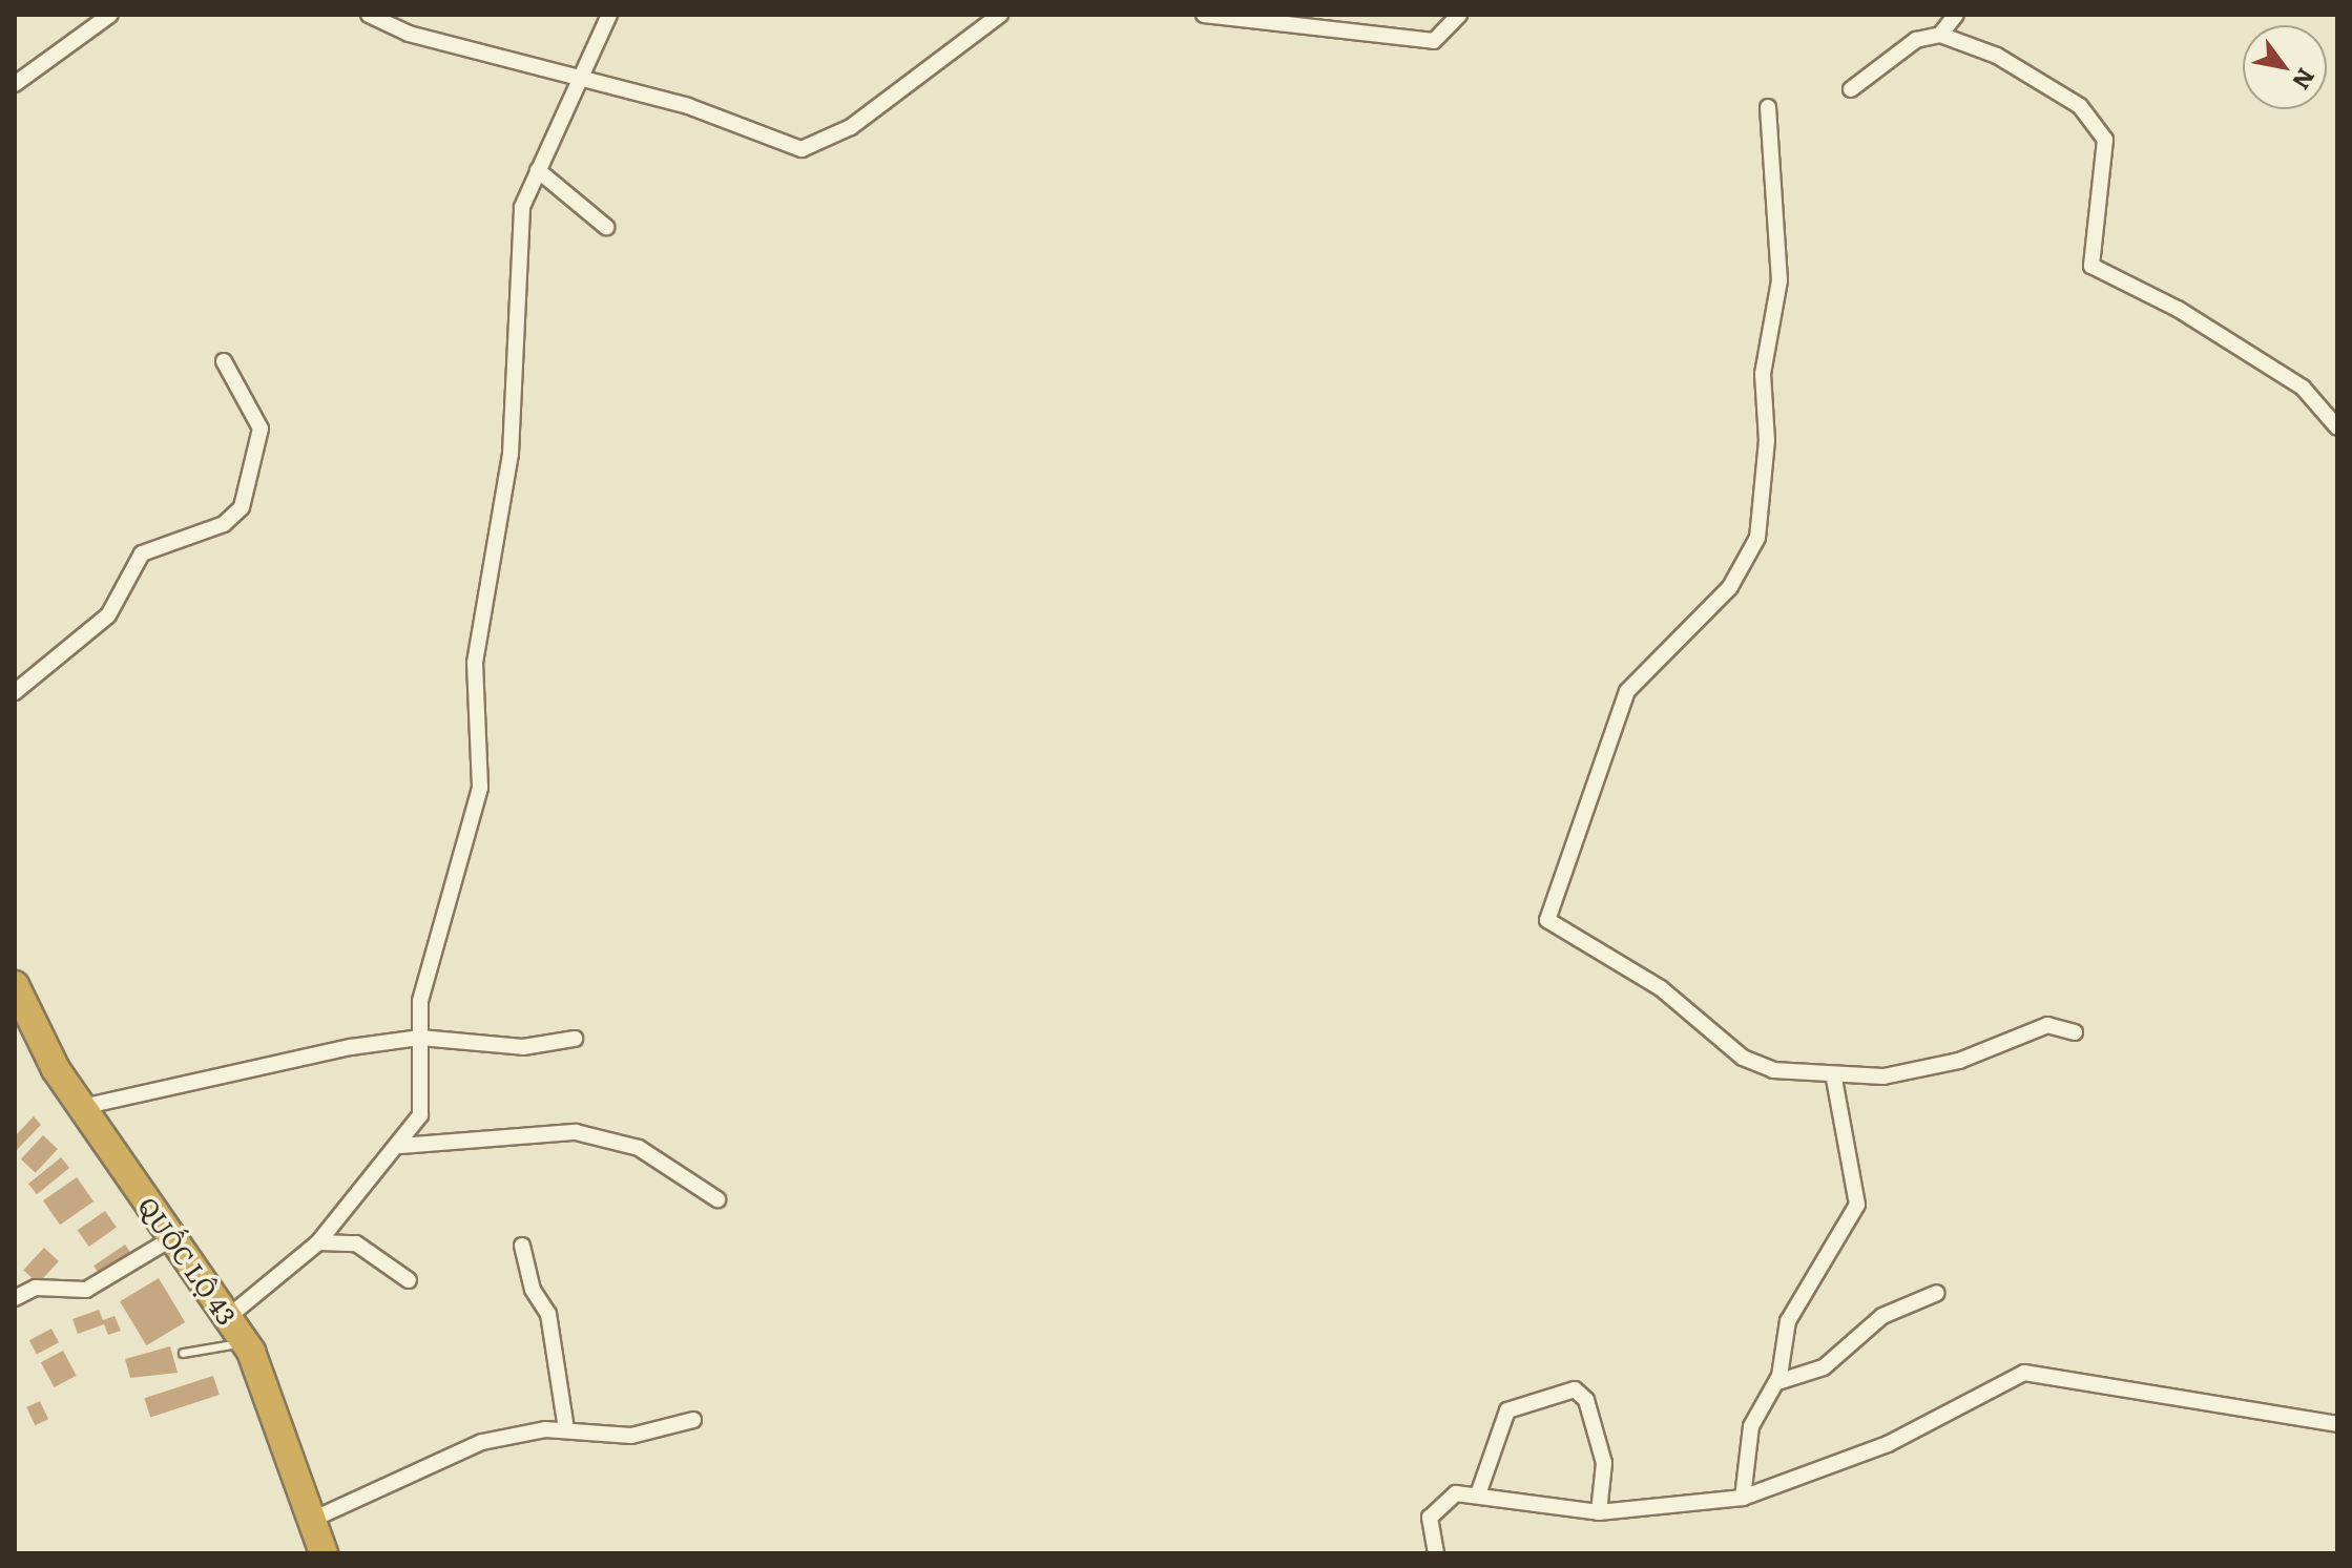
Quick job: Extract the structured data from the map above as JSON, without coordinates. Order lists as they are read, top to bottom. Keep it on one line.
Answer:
{"streets":{"highway":["QUỐC LỘ 43"]},"north":"bottom right"}
